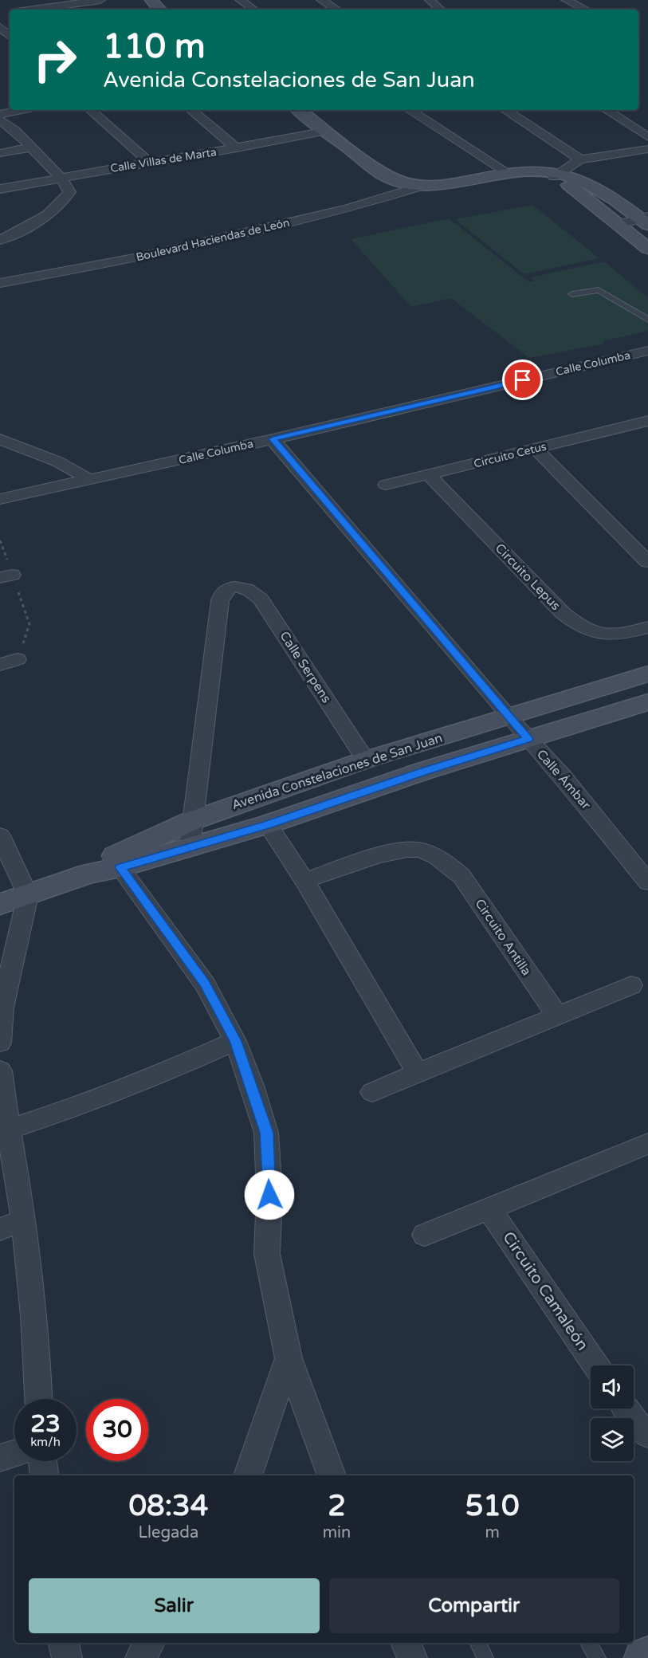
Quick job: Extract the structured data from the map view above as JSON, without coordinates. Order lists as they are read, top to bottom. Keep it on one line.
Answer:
{"streets":{"street":["Calle Villas de Marta","Boulevard Haciendas de León","Calle Columba","Circuito Cetus","Circuito Lepus","Calle Serpens","Avenida Constelaciones de San Juan","Calle Ámbar","Circuito Antilla","Circuito Camaleón"]},"crossings":[["Calle Columba","Calle Ámbar"],["Circuito Cetus","Circuito Lepus"],["Calle Serpens","Avenida Constelaciones de San Juan"],["Avenida Constelaciones de San Juan","Calle Ámbar"]],"page":{"turn":["110 m","Avenida Constelaciones de San Juan"],"speed":"23 km/h","limit":"30","eta":["08:34","Llegada","2","min","510","m"],"buttons":["Salir","Compartir"]}}
